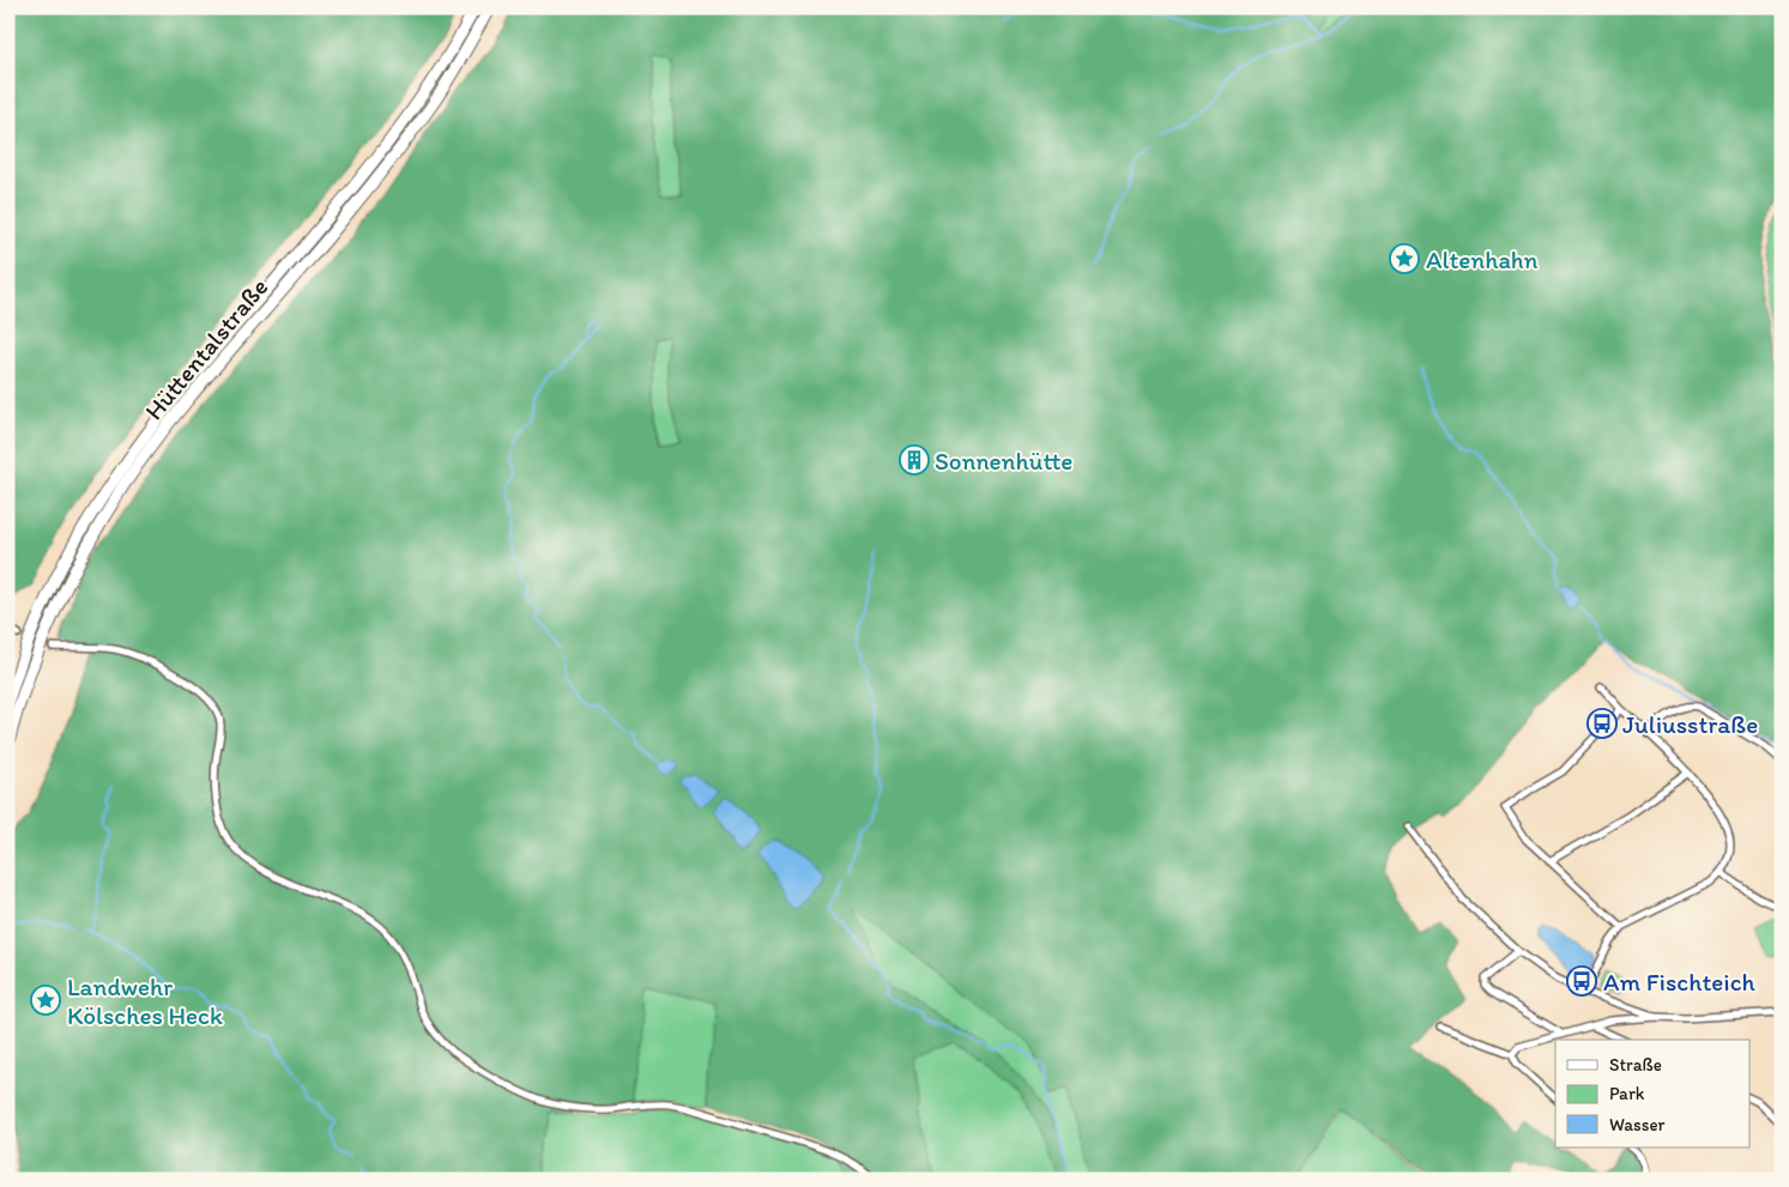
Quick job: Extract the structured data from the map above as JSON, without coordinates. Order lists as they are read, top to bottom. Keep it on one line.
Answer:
{"streets":{"highway":["Hüttentalstraße"]},"places":{"place":["Altenhahn","Landwehr Kölsches Heck"],"building":["Sonnenhütte"],"bus stop":["Juliusstraße","Am Fischteich"]},"legend":["Straße","Park","Wasser"]}
